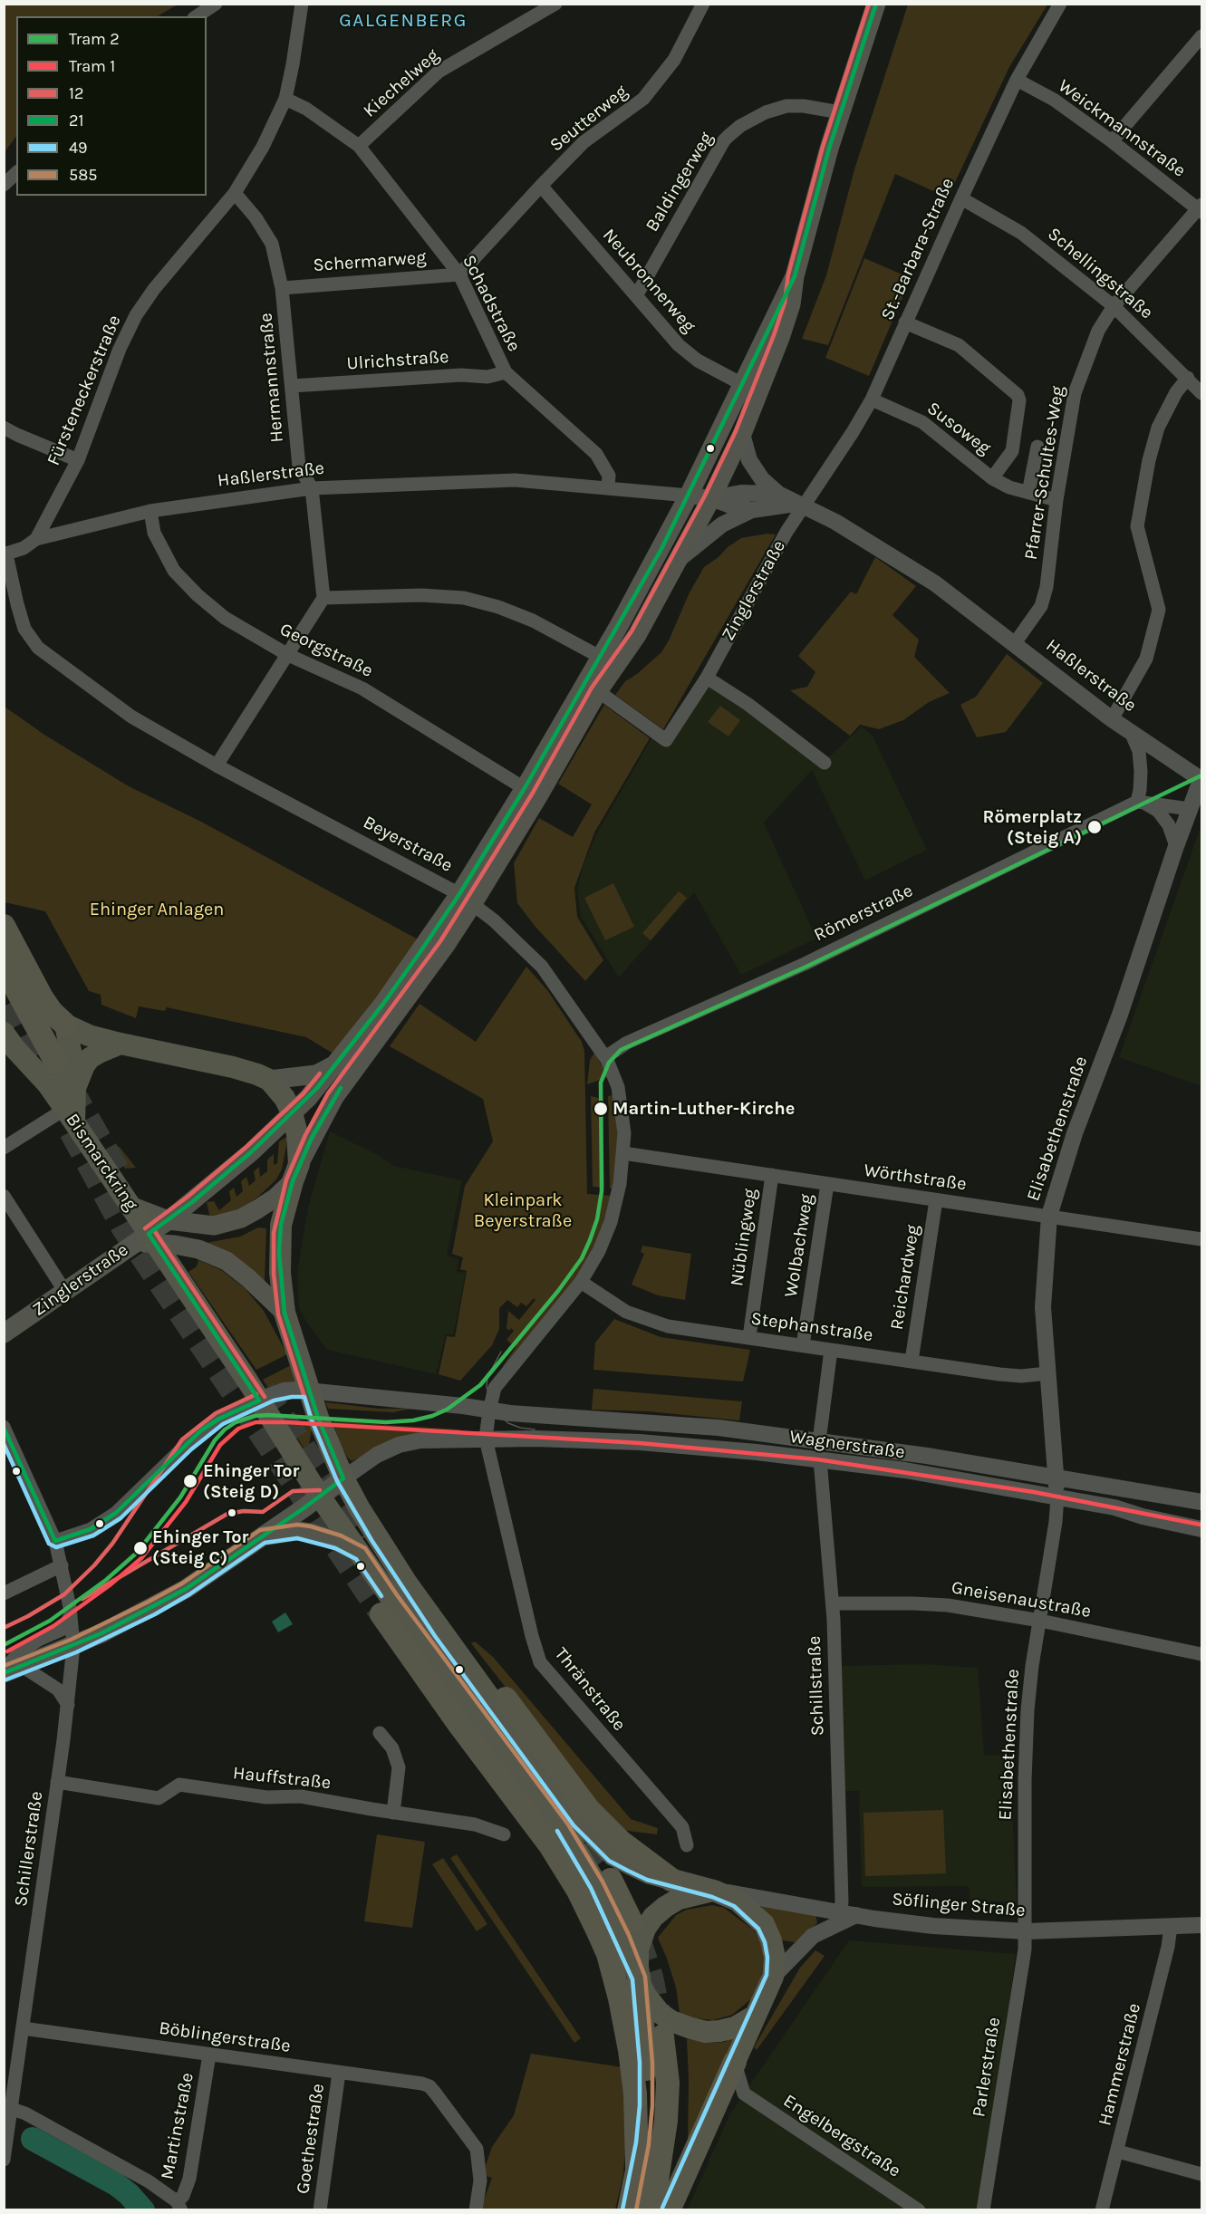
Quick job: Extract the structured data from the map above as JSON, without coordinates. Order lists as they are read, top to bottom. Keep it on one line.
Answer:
{"streets":{"main road":["Zinglerstraße","Bismarckring","Wagnerstraße"],"street":["Kiechelweg","Seutterweg","Weickmannstraße","Baldingerweg","St.-Barbara-Straße","Schermarweg","Schellingstraße","Neubronnerweg","Schadstraße","Ulrichstraße","Hermannstraße","Fürsteneckerstraße","Susoweg","Pfarrer-Schultes-Weg","Haßlerstraße","Georgstraße","Beyerstraße","Römerstraße","Elisabethenstraße","Wörthstraße","Nüblingweg","Wolbachweg","Reichardweg","Stephanstraße","Gneisenaustraße","Schillstraße","Thränstraße","Hauffstraße","Schillerstraße","Söflinger Straße","Böblingerstraße","Hammerstraße","Parlerstraße","Martinstraße","Engelbergstraße","Goethestraße"]},"crossings":[["Kiechelweg","Schadstraße"],["Seutterweg","Schermarweg"],["Seutterweg","Neubronnerweg"],["Seutterweg","Schadstraße"],["Weickmannstraße","St.-Barbara-Straße"],["Weickmannstraße","Pfarrer-Schultes-Weg"],["Baldingerweg","Neubronnerweg"],["St.-Barbara-Straße","Schellingstraße"],["St.-Barbara-Straße","Susoweg"],["St.-Barbara-Straße","Haßlerstraße"],["St.-Barbara-Straße","Zinglerstraße"],["Schermarweg","Schadstraße"],["Schermarweg","Hermannstraße"],["Schellingstraße","Pfarrer-Schultes-Weg"],["Neubronnerweg","Zinglerstraße"],["Schadstraße","Ulrichstraße"],["Schadstraße","Fürsteneckerstraße"],["Schadstraße","Haßlerstraße"],["Ulrichstraße","Hermannstraße"],["Hermannstraße","Fürsteneckerstraße"],["Hermannstraße","Haßlerstraße"],["Fürsteneckerstraße","Haßlerstraße"],["Susoweg","Pfarrer-Schultes-Weg"],["Pfarrer-Schultes-Weg","Haßlerstraße"],["Haßlerstraße","Zinglerstraße"],["Haßlerstraße","Georgstraße"],["Haßlerstraße","Beyerstraße"],["Haßlerstraße","Elisabethenstraße"],["Zinglerstraße","Georgstraße"],["Zinglerstraße","Beyerstraße"],["Zinglerstraße","Bismarckring"],["Beyerstraße","Römerstraße"],["Beyerstraße","Wörthstraße"],["Beyerstraße","Stephanstraße"],["Beyerstraße","Wagnerstraße"],["Elisabethenstraße","Wörthstraße"],["Elisabethenstraße","Stephanstraße"],["Elisabethenstraße","Wagnerstraße"],["Elisabethenstraße","Gneisenaustraße"],["Elisabethenstraße","Söflinger Straße"],["Elisabethenstraße","Parlerstraße"],["Bismarckring","Wagnerstraße"],["Bismarckring","Söflinger Straße"],["Wörthstraße","Nüblingweg"],["Wörthstraße","Wolbachweg"],["Wörthstraße","Reichardweg"],["Nüblingweg","Stephanstraße"],["Wolbachweg","Stephanstraße"],["Reichardweg","Stephanstraße"],["Wagnerstraße","Schillstraße"],["Wagnerstraße","Thränstraße"],["Wagnerstraße","Schillerstraße"],["Gneisenaustraße","Schillstraße"],["Schillstraße","Söflinger Straße"],["Hauffstraße","Schillerstraße"],["Schillerstraße","Böblingerstraße"],["Söflinger Straße","Hammerstraße"],["Söflinger Straße","Parlerstraße"],["Böblingerstraße","Martinstraße"],["Böblingerstraße","Goethestraße"]],"districts":["GALGENBERG"],"parks":["Ehinger Anlagen","Kleinpark Beyerstraße"],"places":["Römerplatz (Steig A)","Martin-Luther-Kirche","Ehinger Tor (Steig D)","Ehinger Tor (Steig C)"],"lines":["transit line 12","transit line 21","tram line 2","transit line 49","tram line 1","transit line 585"],"legend":["Tram 2","Tram 1","12","21","49","585"]}
